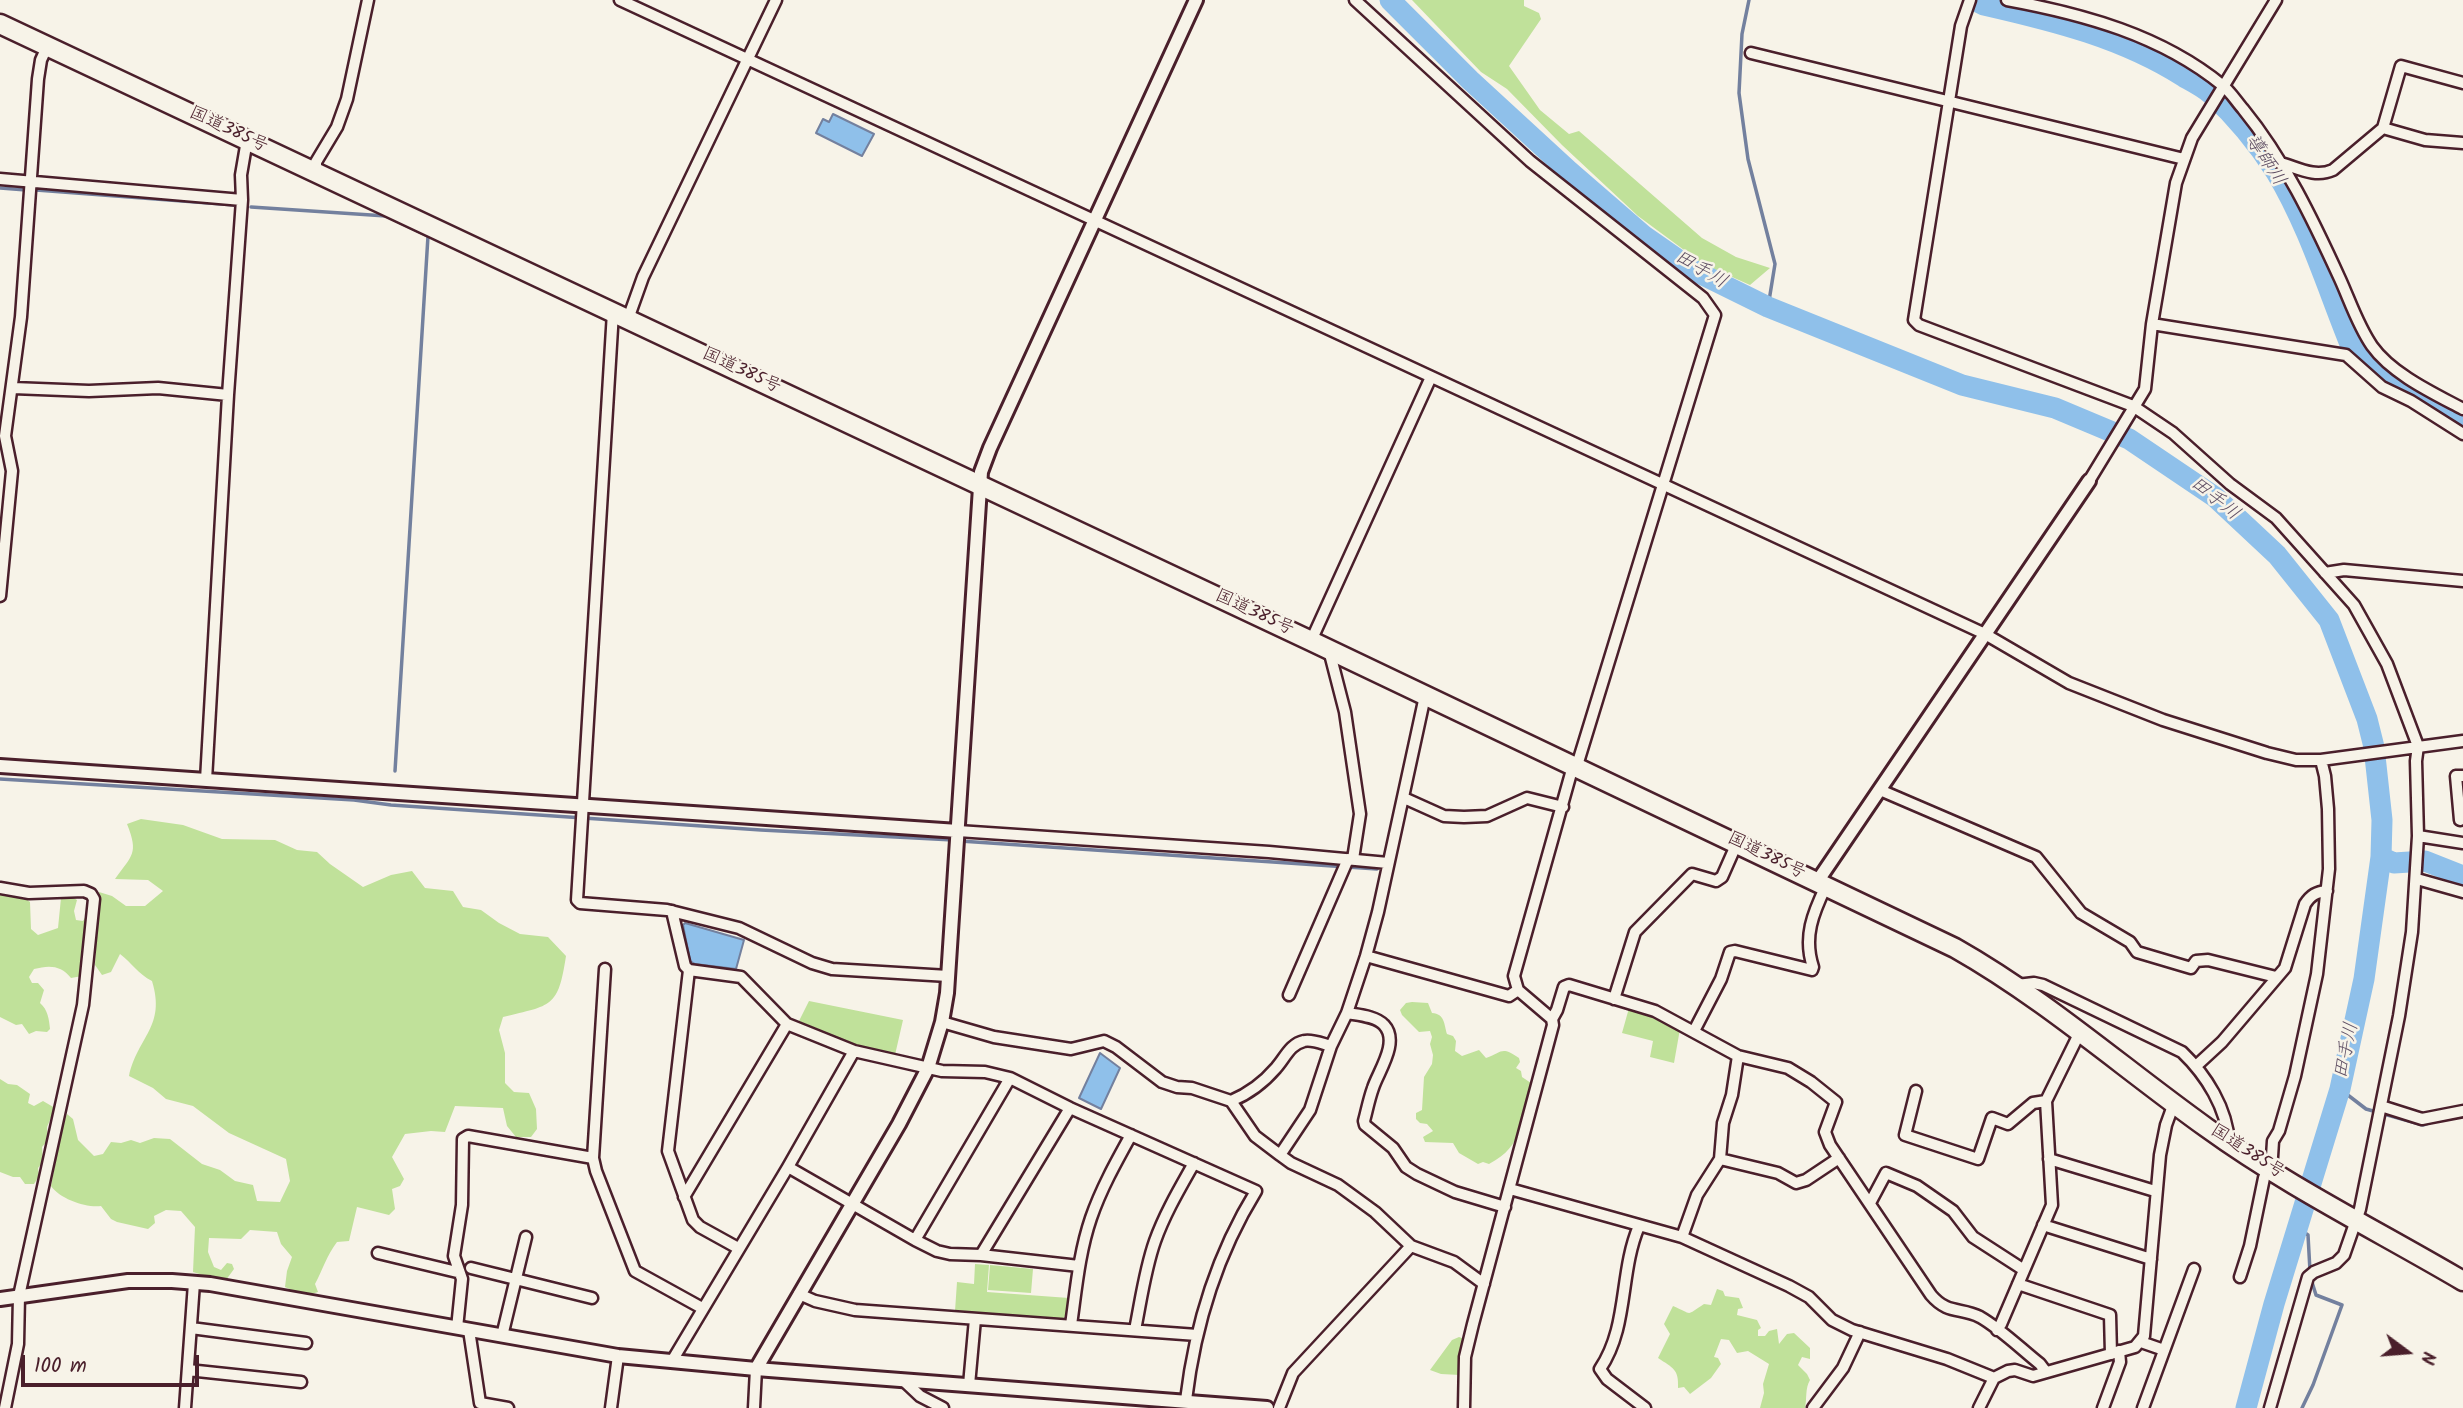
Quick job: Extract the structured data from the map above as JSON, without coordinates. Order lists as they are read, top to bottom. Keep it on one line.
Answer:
{"streets":{"highway":["国道385号"]},"water":["導師川","田手川"],"scale_bar":"100 m","north":"right"}
